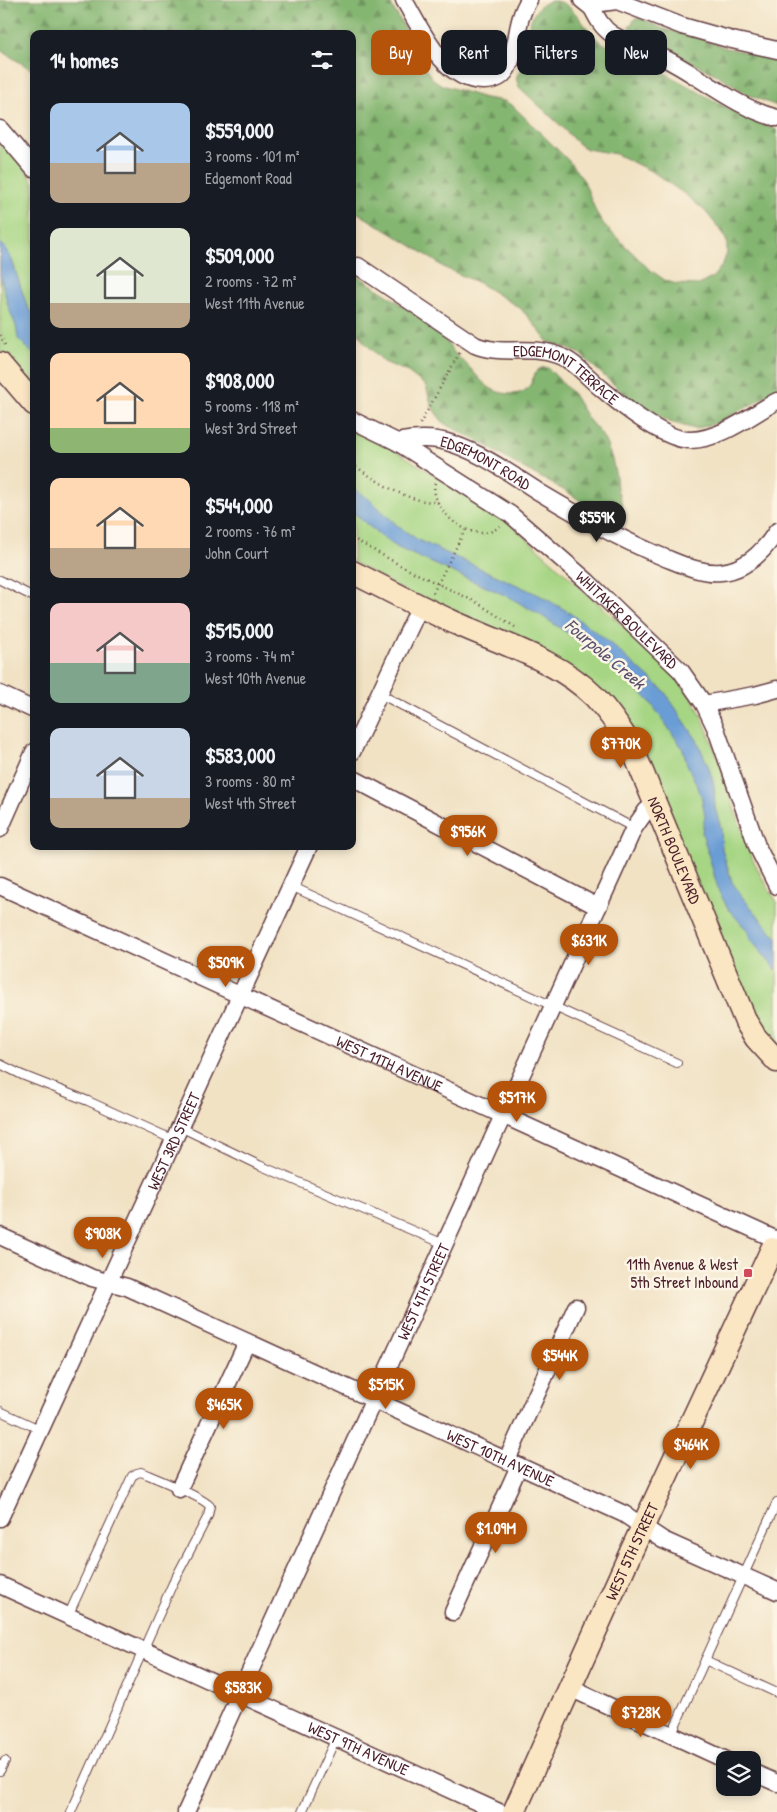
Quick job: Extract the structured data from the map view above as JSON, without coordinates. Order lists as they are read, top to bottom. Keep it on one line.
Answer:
{"streets":{"street":["EDGEMONT TERRACE","EDGEMONT ROAD","WHITAKER BOULEVARD","NORTH BOULEVARD","WEST 11TH AVENUE","WEST 3RD STREET","WEST 4TH STREET","WEST 10TH AVENUE","WEST 5TH STREET","WEST 9TH AVENUE"]},"crossings":[["EDGEMONT ROAD","WHITAKER BOULEVARD"],["NORTH BOULEVARD","WEST 4TH STREET"],["WEST 11TH AVENUE","WEST 3RD STREET"],["WEST 11TH AVENUE","WEST 4TH STREET"],["WEST 11TH AVENUE","WEST 5TH STREET"],["WEST 3RD STREET","WEST 10TH AVENUE"],["WEST 4TH STREET","WEST 10TH AVENUE"],["WEST 4TH STREET","WEST 9TH AVENUE"],["WEST 10TH AVENUE","WEST 5TH STREET"]],"water":["Fourpole Creek"],"places":{"transit":["11th Avenue & West 5th Street Inbound"]},"page":{"chip":["Buy","Rent","Filters","New"],"heading":"14 homes","list":[{"name":"$559,000","note":"3 rooms · 101 m² · Edgemont Road"},{"name":"$509,000","note":"2 rooms · 72 m² · West 11th Avenue"},{"name":"$908,000","note":"5 rooms · 118 m² · West 3rd Street"},{"name":"$544,000","note":"2 rooms · 76 m² · John Court"},{"name":"$515,000","note":"3 rooms · 74 m² · West 10th Avenue"},{"name":"$583,000","note":"3 rooms · 80 m² · West 4th Street"}],"price":["$559K","$770K","$956K","$631K","$509K","$517K","$908K","$544K","$515K","$465K","$464K","$1.09M","$583K","$728K"]}}
